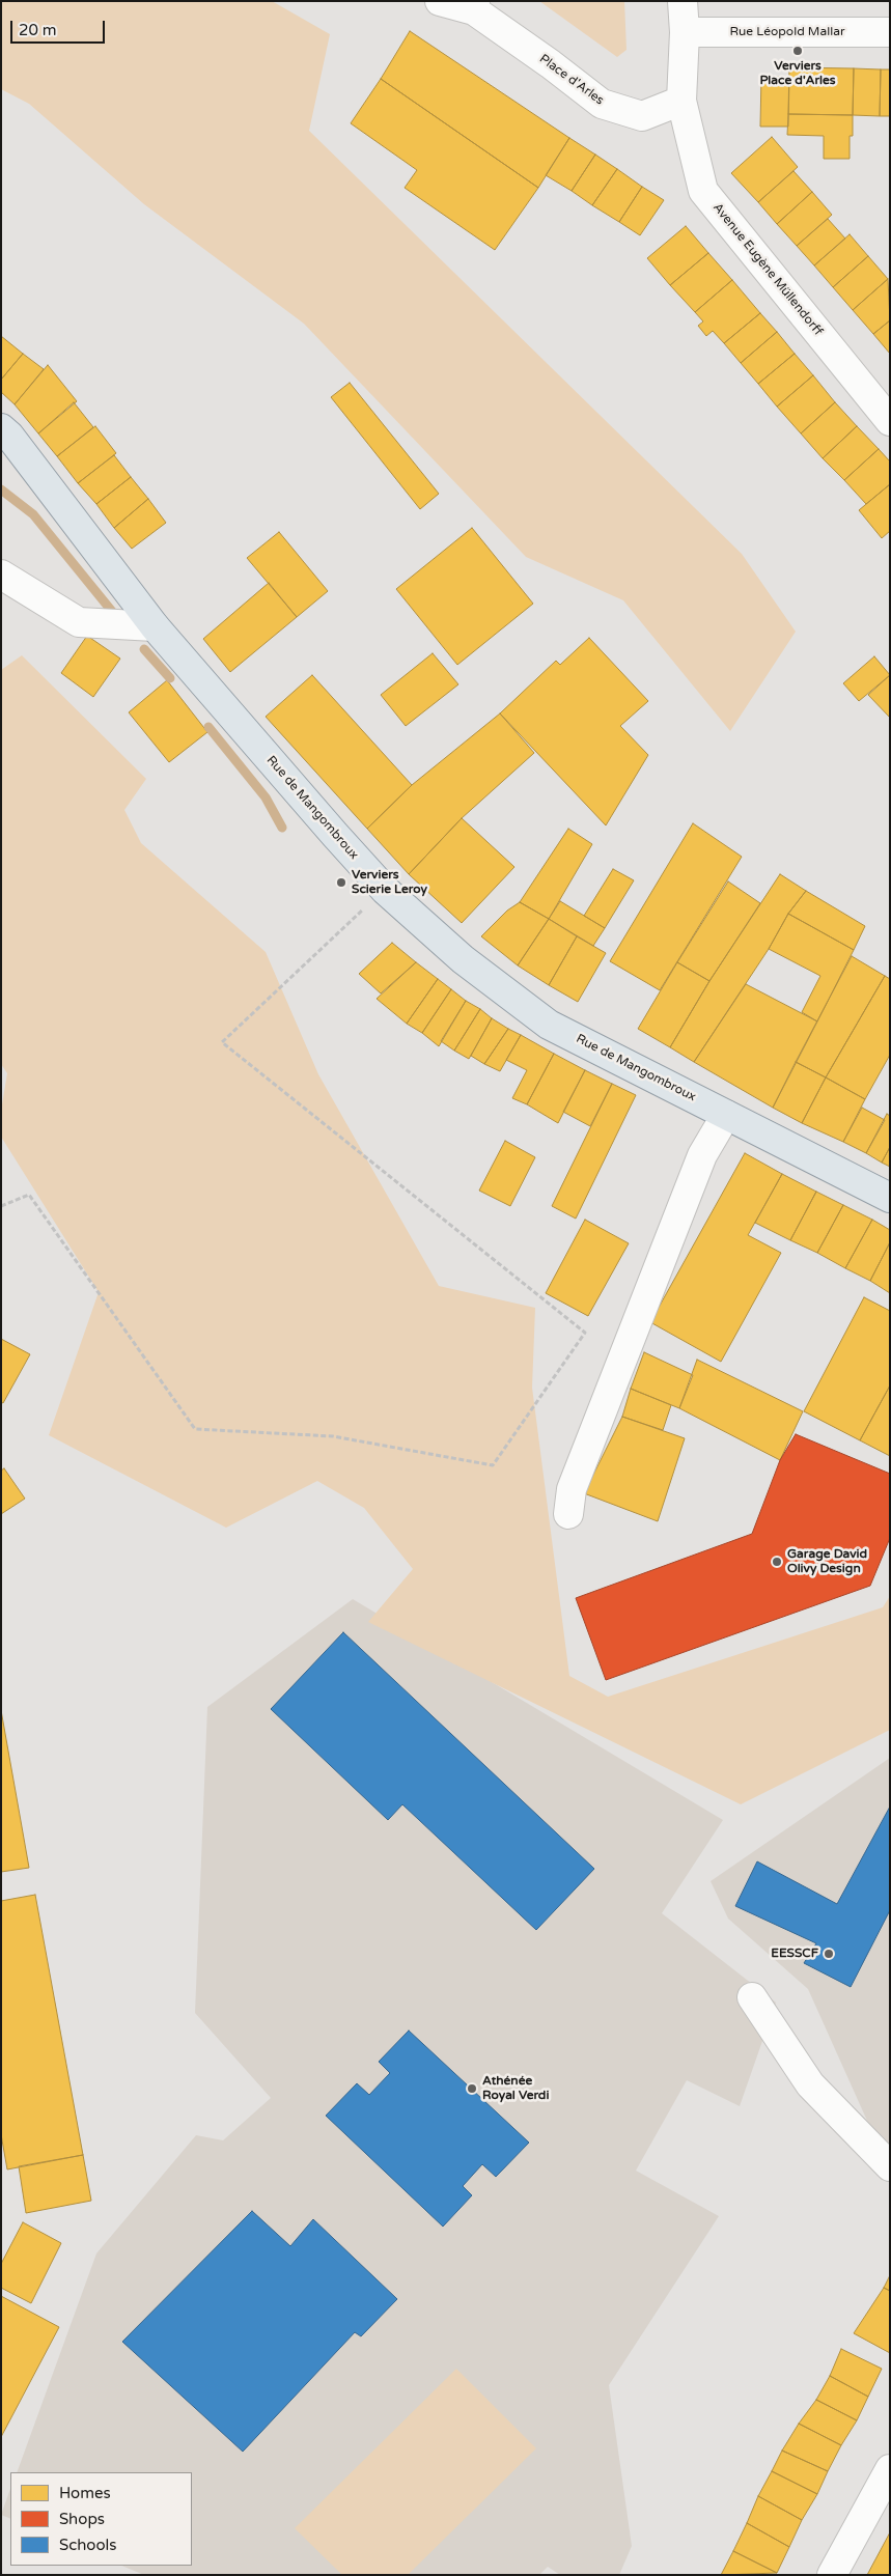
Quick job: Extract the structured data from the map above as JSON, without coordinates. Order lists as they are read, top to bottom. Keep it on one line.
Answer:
{"streets":{"main road":["Rue de Mangombroux"],"street":["Rue Léopold Mallar","Place d'Arles","Avenue Eugène Müllendorff"]},"crossings":[["Place d'Arles","Avenue Eugène Müllendorff"]],"places":["Verviers Place d'Arles","Verviers Scierie Leroy","Garage David Olivy Design","EESSCF","Athénée Royal Verdi"],"legend":["Homes","Shops","Schools"],"scale_bar":"20 m"}
